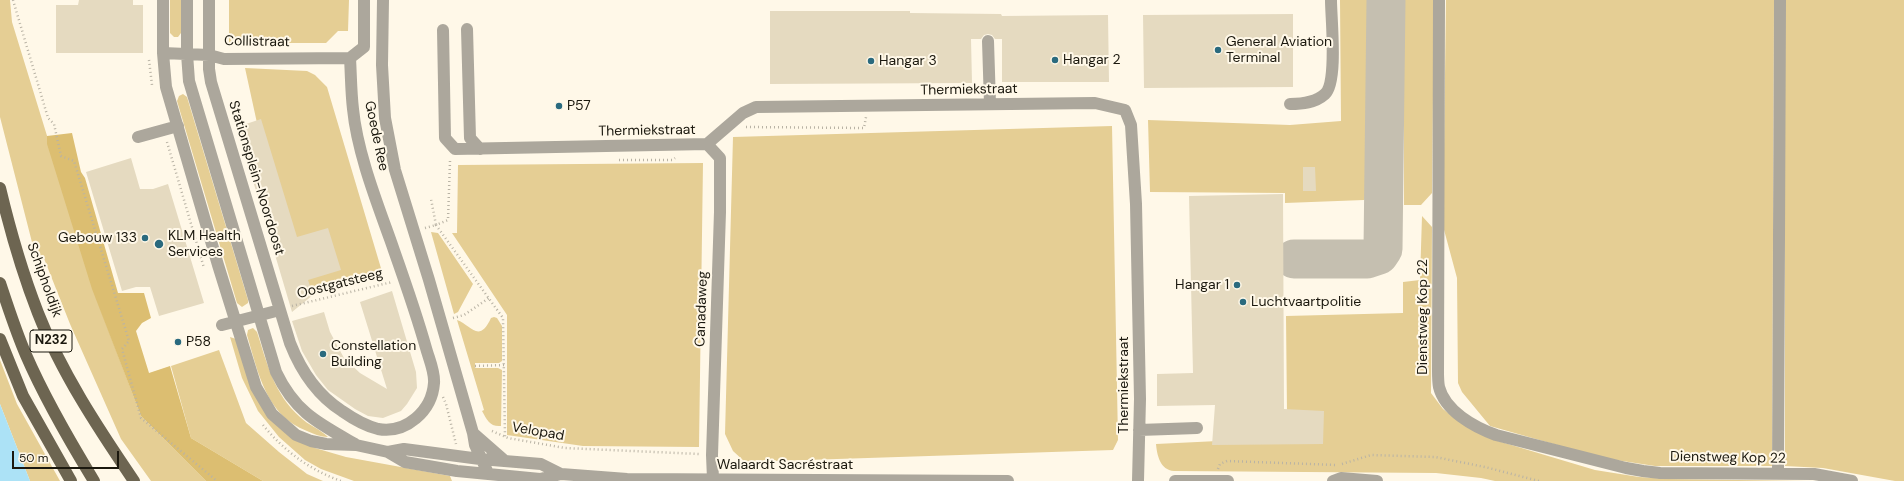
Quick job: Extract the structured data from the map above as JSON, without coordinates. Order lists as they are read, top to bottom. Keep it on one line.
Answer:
{"streets":{"main road":["Schipholdijk","N232"],"street":["Collistraat","Thermiekstraat","Goede Ree","Stationsplein-Noordoost","Canadaweg","Dienstweg Kop 22","Walaardt Sacréstraat"],"path":["Oostgatsteeg","Velopad"]},"crossings":[["Collistraat","Goede Ree"],["Collistraat","Stationsplein-Noordoost"],["Thermiekstraat","Canadaweg"],["Goede Ree","Stationsplein-Noordoost"],["Goede Ree","Oostgatsteeg"],["Stationsplein-Noordoost","Oostgatsteeg"],["Canadaweg","Velopad"],["Canadaweg","Walaardt Sacréstraat"]],"places":["General Aviation Terminal","Hangar 2","Hangar 3","P57","Gebouw 133","KLM Health Services","Hangar 1","Luchtvaartpolitie","P58","Constellation Building"],"scale_bar":"50 m"}
